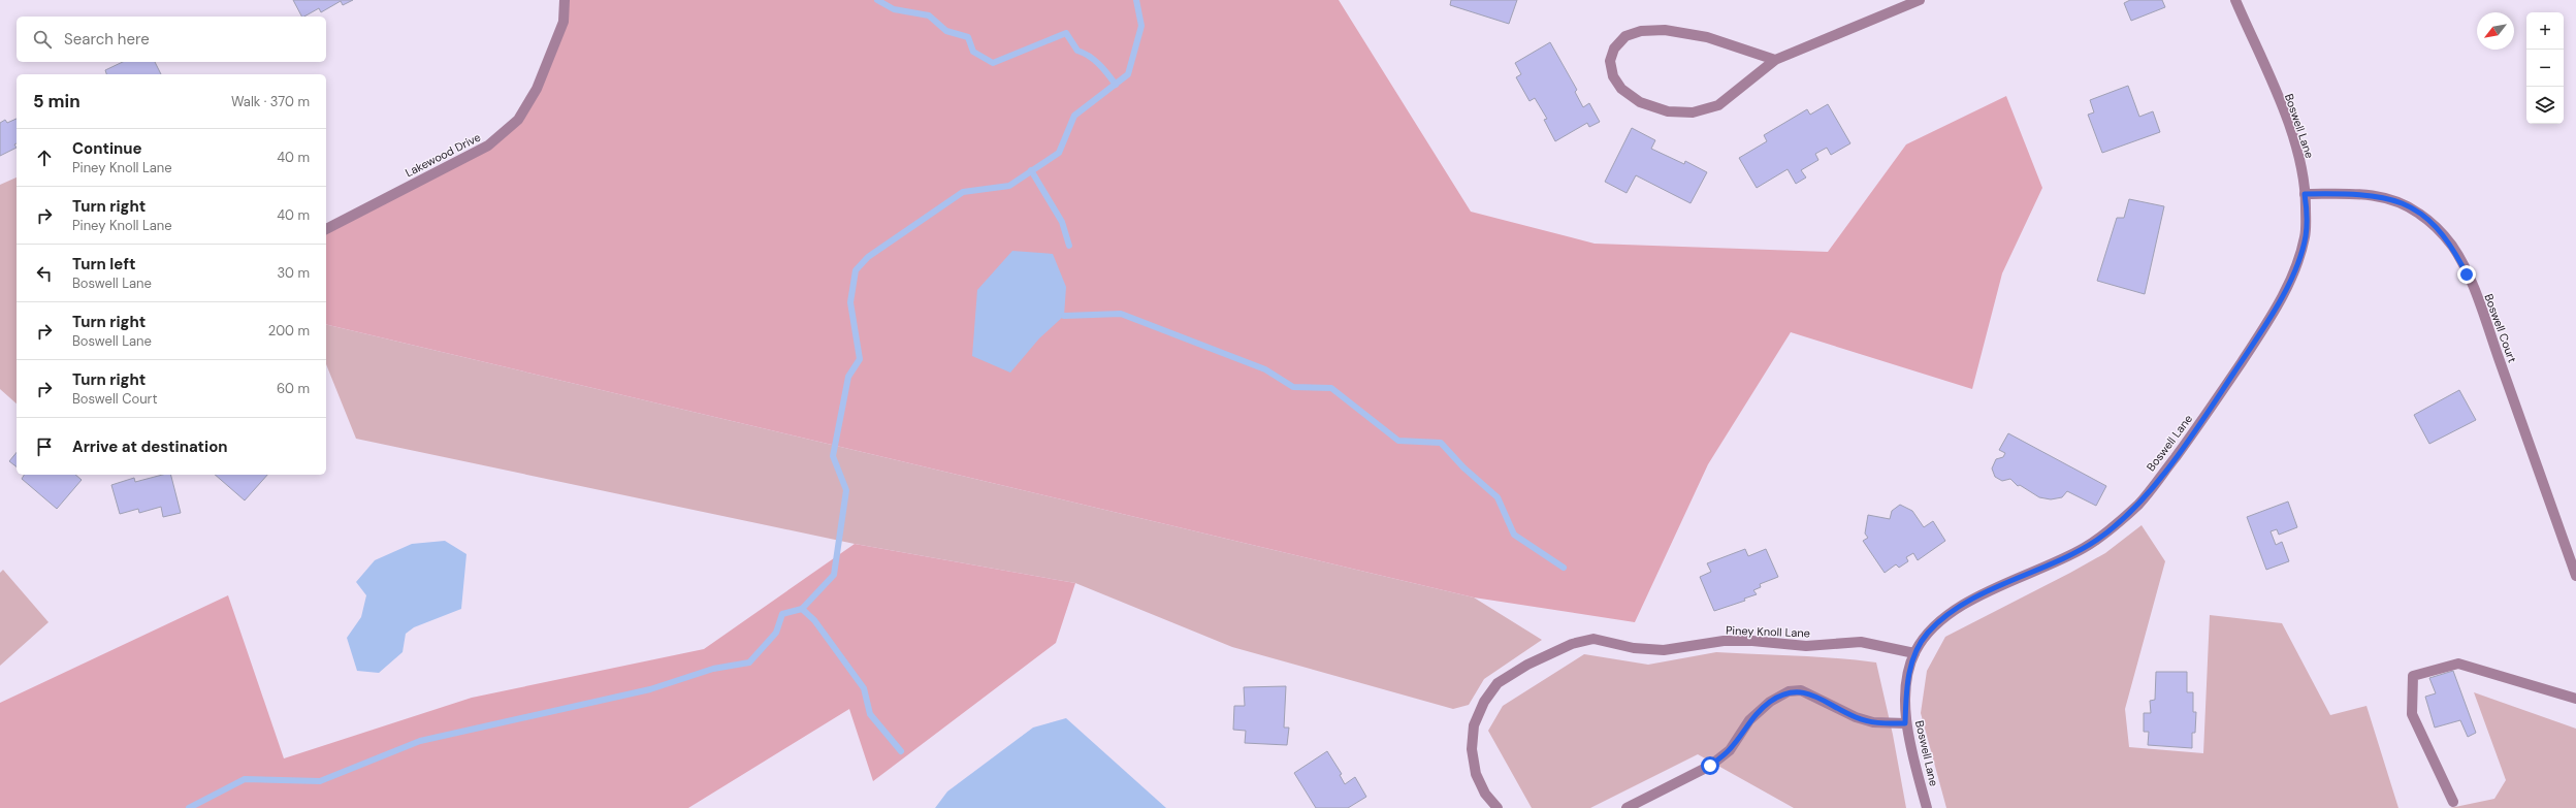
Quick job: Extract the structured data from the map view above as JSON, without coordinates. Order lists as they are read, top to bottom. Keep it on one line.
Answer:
{"streets":{"street":["Boswell Lane","Lakewood Drive","Boswell Court","Piney Knoll Lane"]},"crossings":[["Boswell Lane","Boswell Court"],["Boswell Lane","Piney Knoll Lane"]],"north":"bottom left","page":{"map_buttons":["+","−"],"search":"Search here","heading":["5 min","Walk · 370 m"],"list":[["Continue","Piney Knoll Lane","40 m"],["Turn right","Piney Knoll Lane","40 m"],["Turn left","Boswell Lane","30 m"],["Turn right","Boswell Lane","200 m"],["Turn right","Boswell Court","60 m"],"Arrive at destination"]}}
